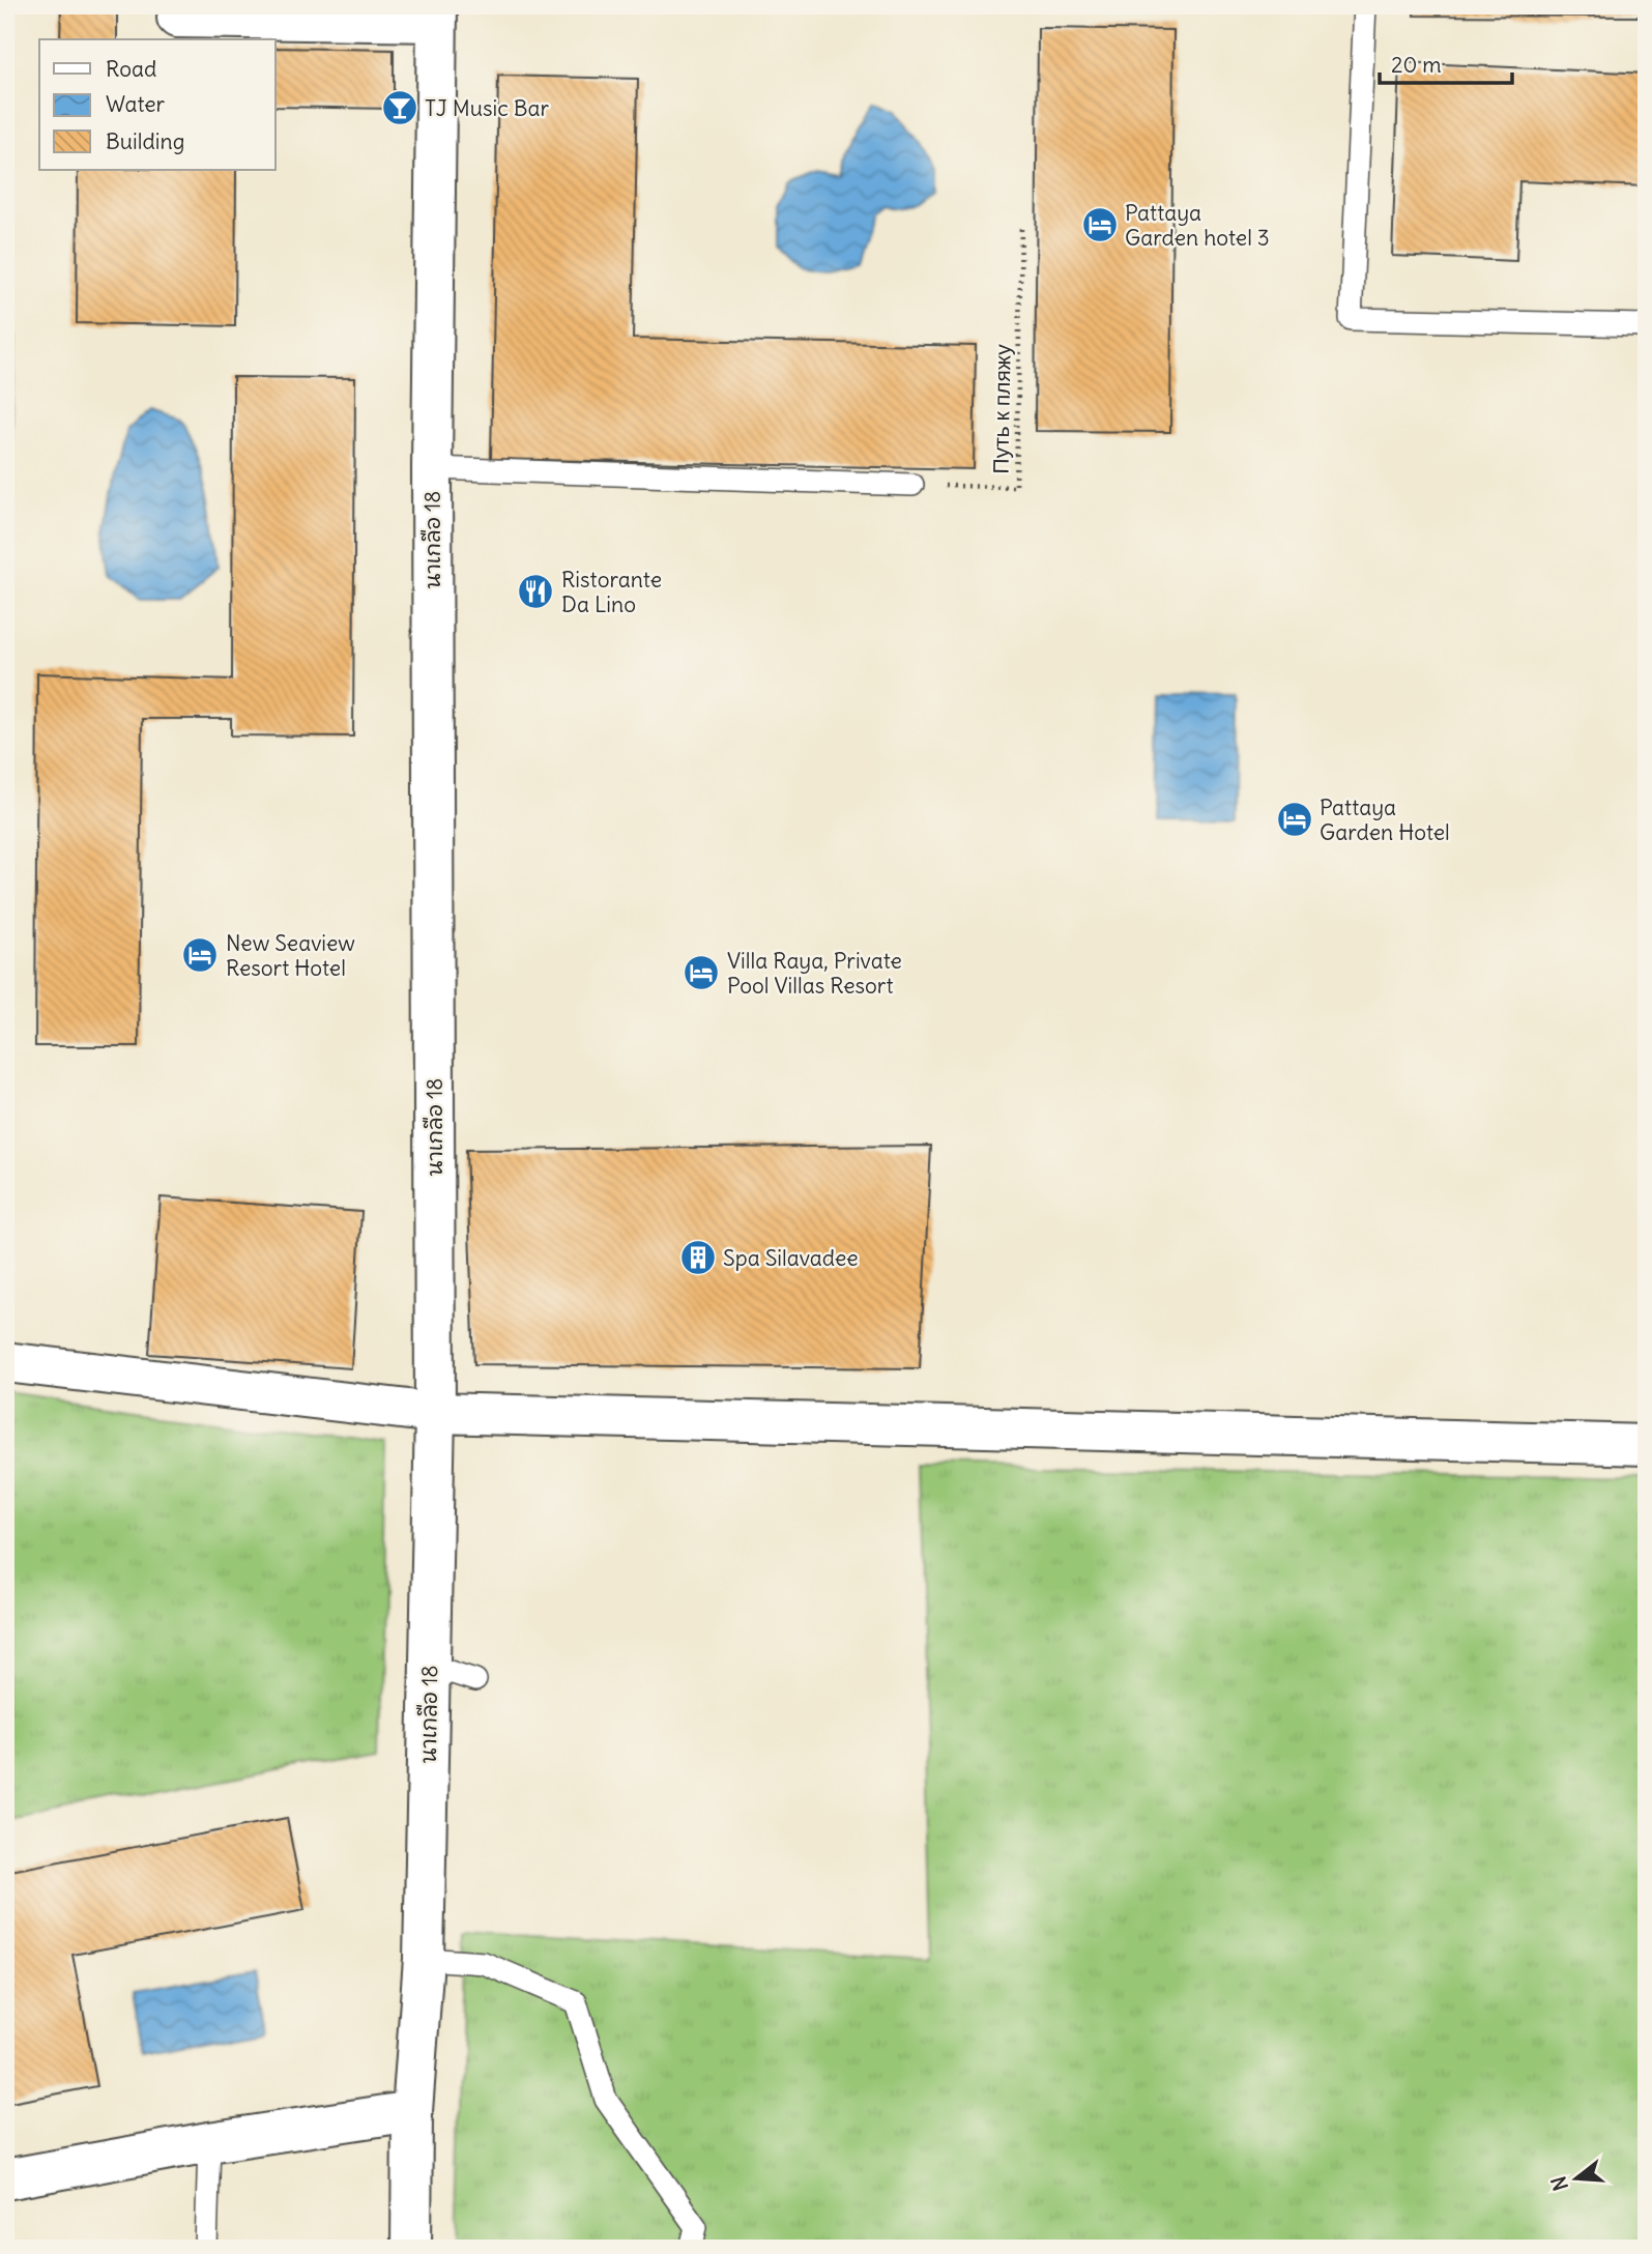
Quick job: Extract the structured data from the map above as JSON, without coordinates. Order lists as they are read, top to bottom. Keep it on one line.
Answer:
{"streets":{"street":["นาเกลือ 18"],"path":["Путь к пляжу"]},"places":{"bar":["TJ Music Bar"],"hotel":["Pattaya Garden hotel 3","Pattaya Garden Hotel","New Seaview Resort Hotel","Villa Raya, Private Pool Villas Resort"],"restaurant":["Ristorante Da Lino"],"building":["Spa Silavadee"]},"legend":["Road","Water","Building"],"scale_bar":"20 m","north":"left"}
